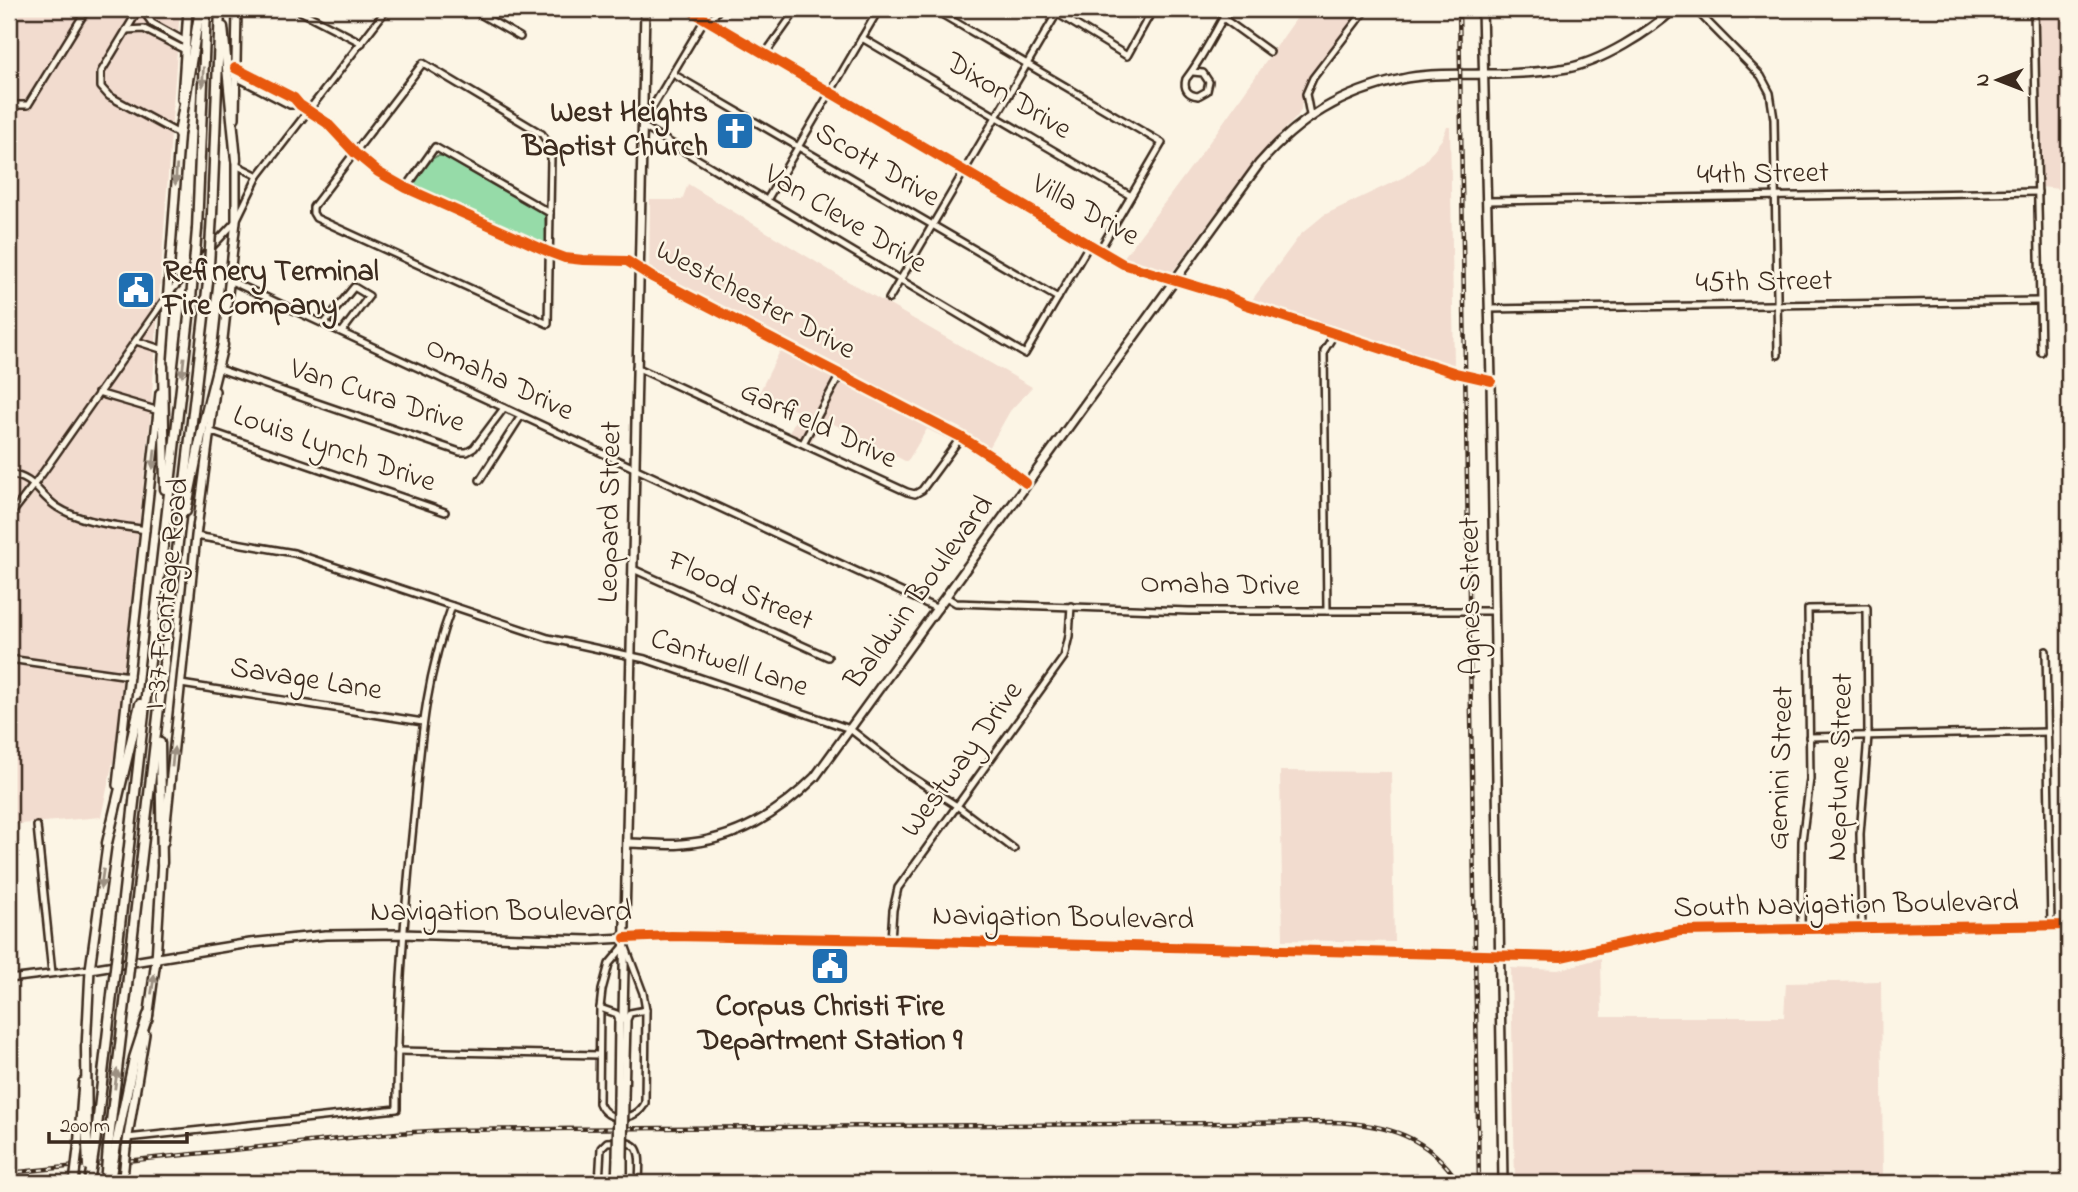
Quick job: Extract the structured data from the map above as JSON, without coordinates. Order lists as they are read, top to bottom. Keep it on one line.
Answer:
{"streets":{"main road":["Leopard Street","Baldwin Boulevard","I-37 Frontage Road","Agnes Street","Navigation Boulevard"],"street":["Dixon Drive","Scott Drive","44th Street","Villa Drive","Van Cleve Drive","45th Street","Westchester Drive","Omaha Drive","Van Cura Drive","Garfield Drive","Louis Lynch Drive","Flood Street","Cantwell Lane","Savage Lane","Westway Drive","Neptune Street","Gemini Street","South Navigation Boulevard"]},"crossings":[["Scott Drive","Van Cleve Drive"],["44th Street","Agnes Street"],["Villa Drive","Baldwin Boulevard"],["Villa Drive","Agnes Street"],["Van Cleve Drive","Leopard Street"],["45th Street","Agnes Street"],["Westchester Drive","Garfield Drive"],["Westchester Drive","Leopard Street"],["Westchester Drive","Baldwin Boulevard"],["Westchester Drive","I-37 Frontage Road"],["Omaha Drive","Van Cura Drive"],["Omaha Drive","Leopard Street"],["Omaha Drive","Baldwin Boulevard"],["Omaha Drive","I-37 Frontage Road"],["Omaha Drive","Agnes Street"],["Omaha Drive","Westway Drive"],["Van Cura Drive","I-37 Frontage Road"],["Garfield Drive","Leopard Street"],["Louis Lynch Drive","I-37 Frontage Road"],["Leopard Street","Flood Street"],["Leopard Street","Baldwin Boulevard"],["Leopard Street","Cantwell Lane"],["Leopard Street","Navigation Boulevard"],["Baldwin Boulevard","Agnes Street"],["Baldwin Boulevard","Cantwell Lane"],["I-37 Frontage Road","Cantwell Lane"],["I-37 Frontage Road","Savage Lane"],["I-37 Frontage Road","Navigation Boulevard"],["Agnes Street","South Navigation Boulevard"],["Agnes Street","Navigation Boulevard"],["Cantwell Lane","Westway Drive"],["Westway Drive","Navigation Boulevard"],["Neptune Street","Gemini Street"],["Neptune Street","South Navigation Boulevard"],["Gemini Street","South Navigation Boulevard"],["South Navigation Boulevard","Navigation Boulevard"]],"places":{"church":["West Heights Baptist Church"],"public building":["Refinery Terminal Fire Company","Corpus Christi Fire Department Station 9"]},"scale_bar":"200 m","north":"left"}
